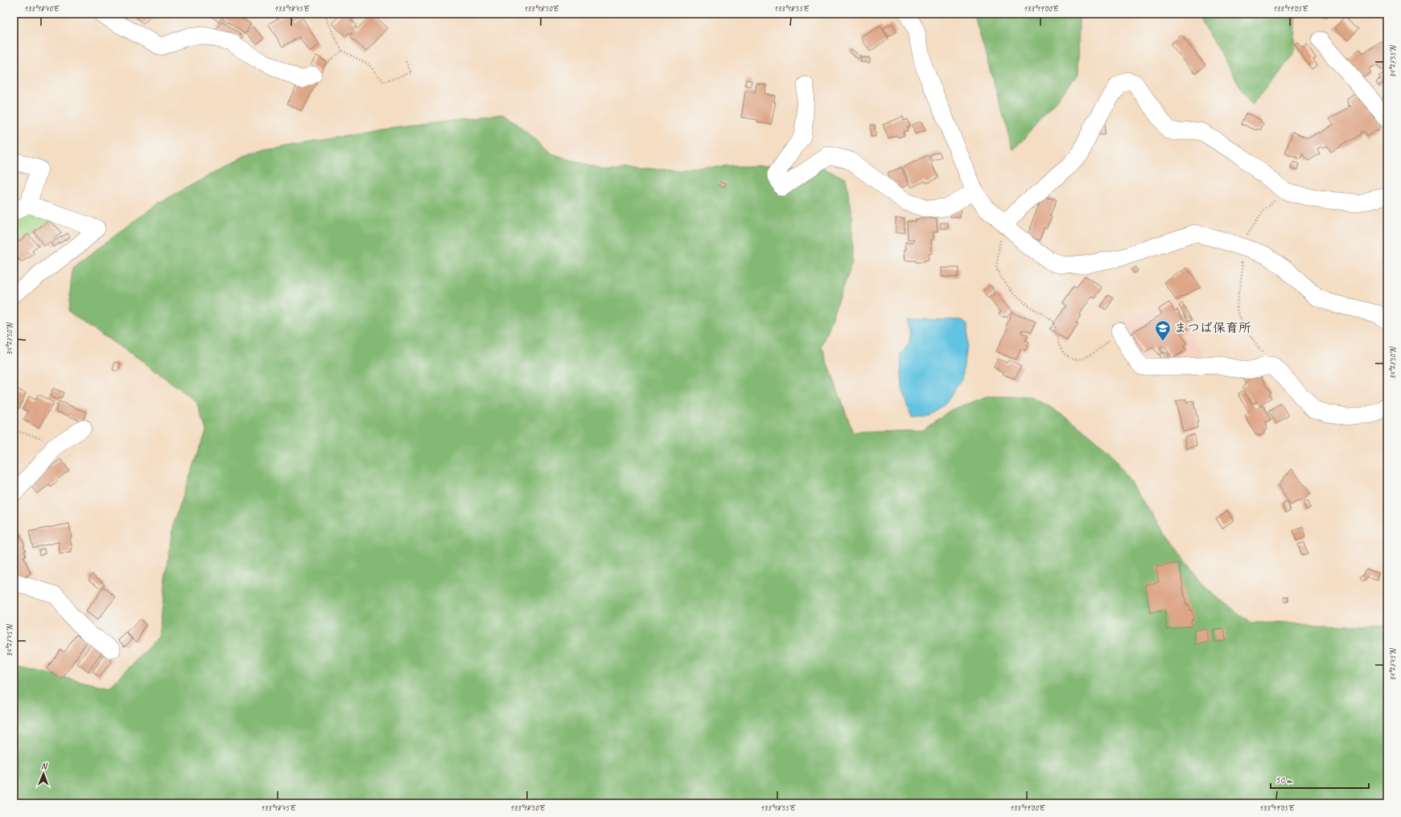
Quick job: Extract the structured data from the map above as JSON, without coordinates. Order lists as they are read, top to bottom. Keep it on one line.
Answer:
{"places":{"school or university":["まつば保育所"]},"scale_bar":"50 m","north":"top","coordinates":["133°18'40\"E","133°18'45\"E","133°18'50\"E","133°18'55\"E","133°19'00\"E","133°19'05\"E","34°27'55\"N","34°27'50\"N","34°27'45\"N"]}
